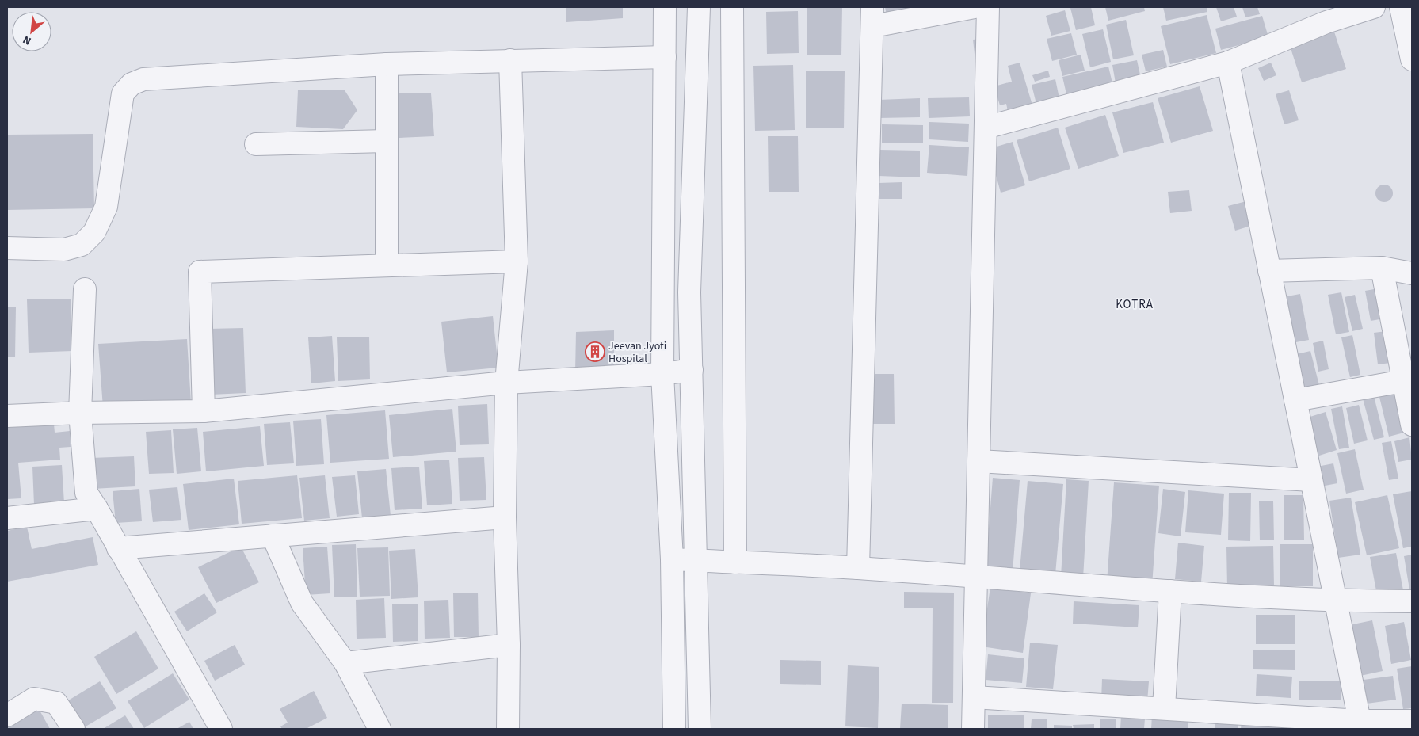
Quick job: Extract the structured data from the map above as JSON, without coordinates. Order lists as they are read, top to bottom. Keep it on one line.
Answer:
{"districts":["KOTRA"],"places":{"building":["Jeevan Jyoti Hospital"]},"north":"bottom left"}
